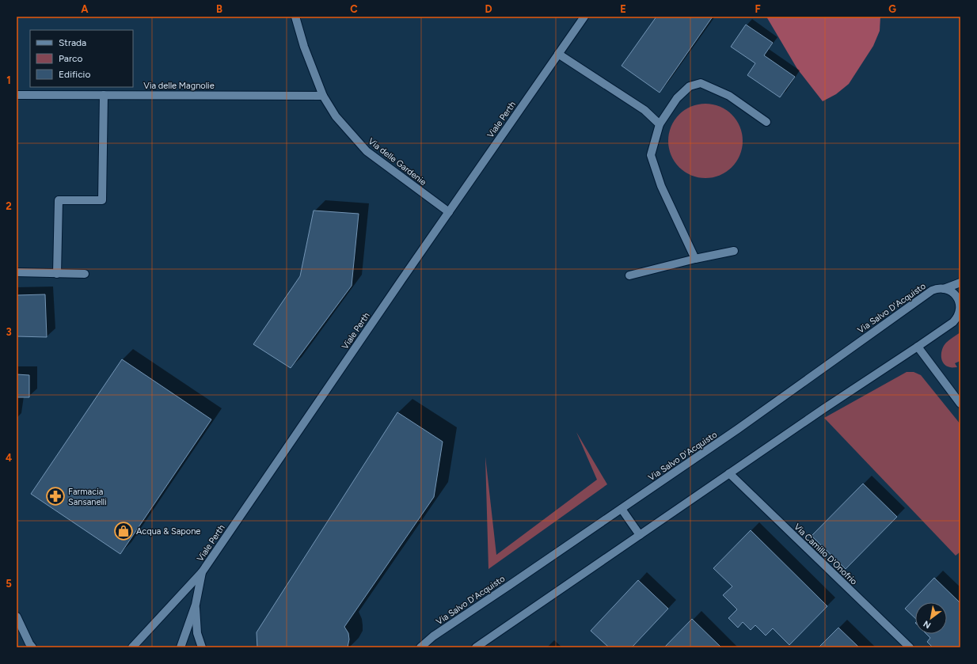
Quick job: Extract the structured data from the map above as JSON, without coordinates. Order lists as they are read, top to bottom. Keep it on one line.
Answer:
{"streets":{"street":["Via delle Magnolie","Viale Perth","Via delle Gardenie","Via Salvo D'Acquisto","Via Camillo D'Onofrio"]},"crossings":[["Via delle Magnolie","Via delle Gardenie"],["Viale Perth","Via delle Gardenie"]],"places":{"pharmacy":["Farmacia Sansanelli"],"shop":["Acqua & Sapone"]},"legend":["Strada","Parco","Edificio"],"north":"bottom left","grid":{"columns":["A","B","C","D","E","F","G"],"rows":["1","2","3","4","5"]}}
